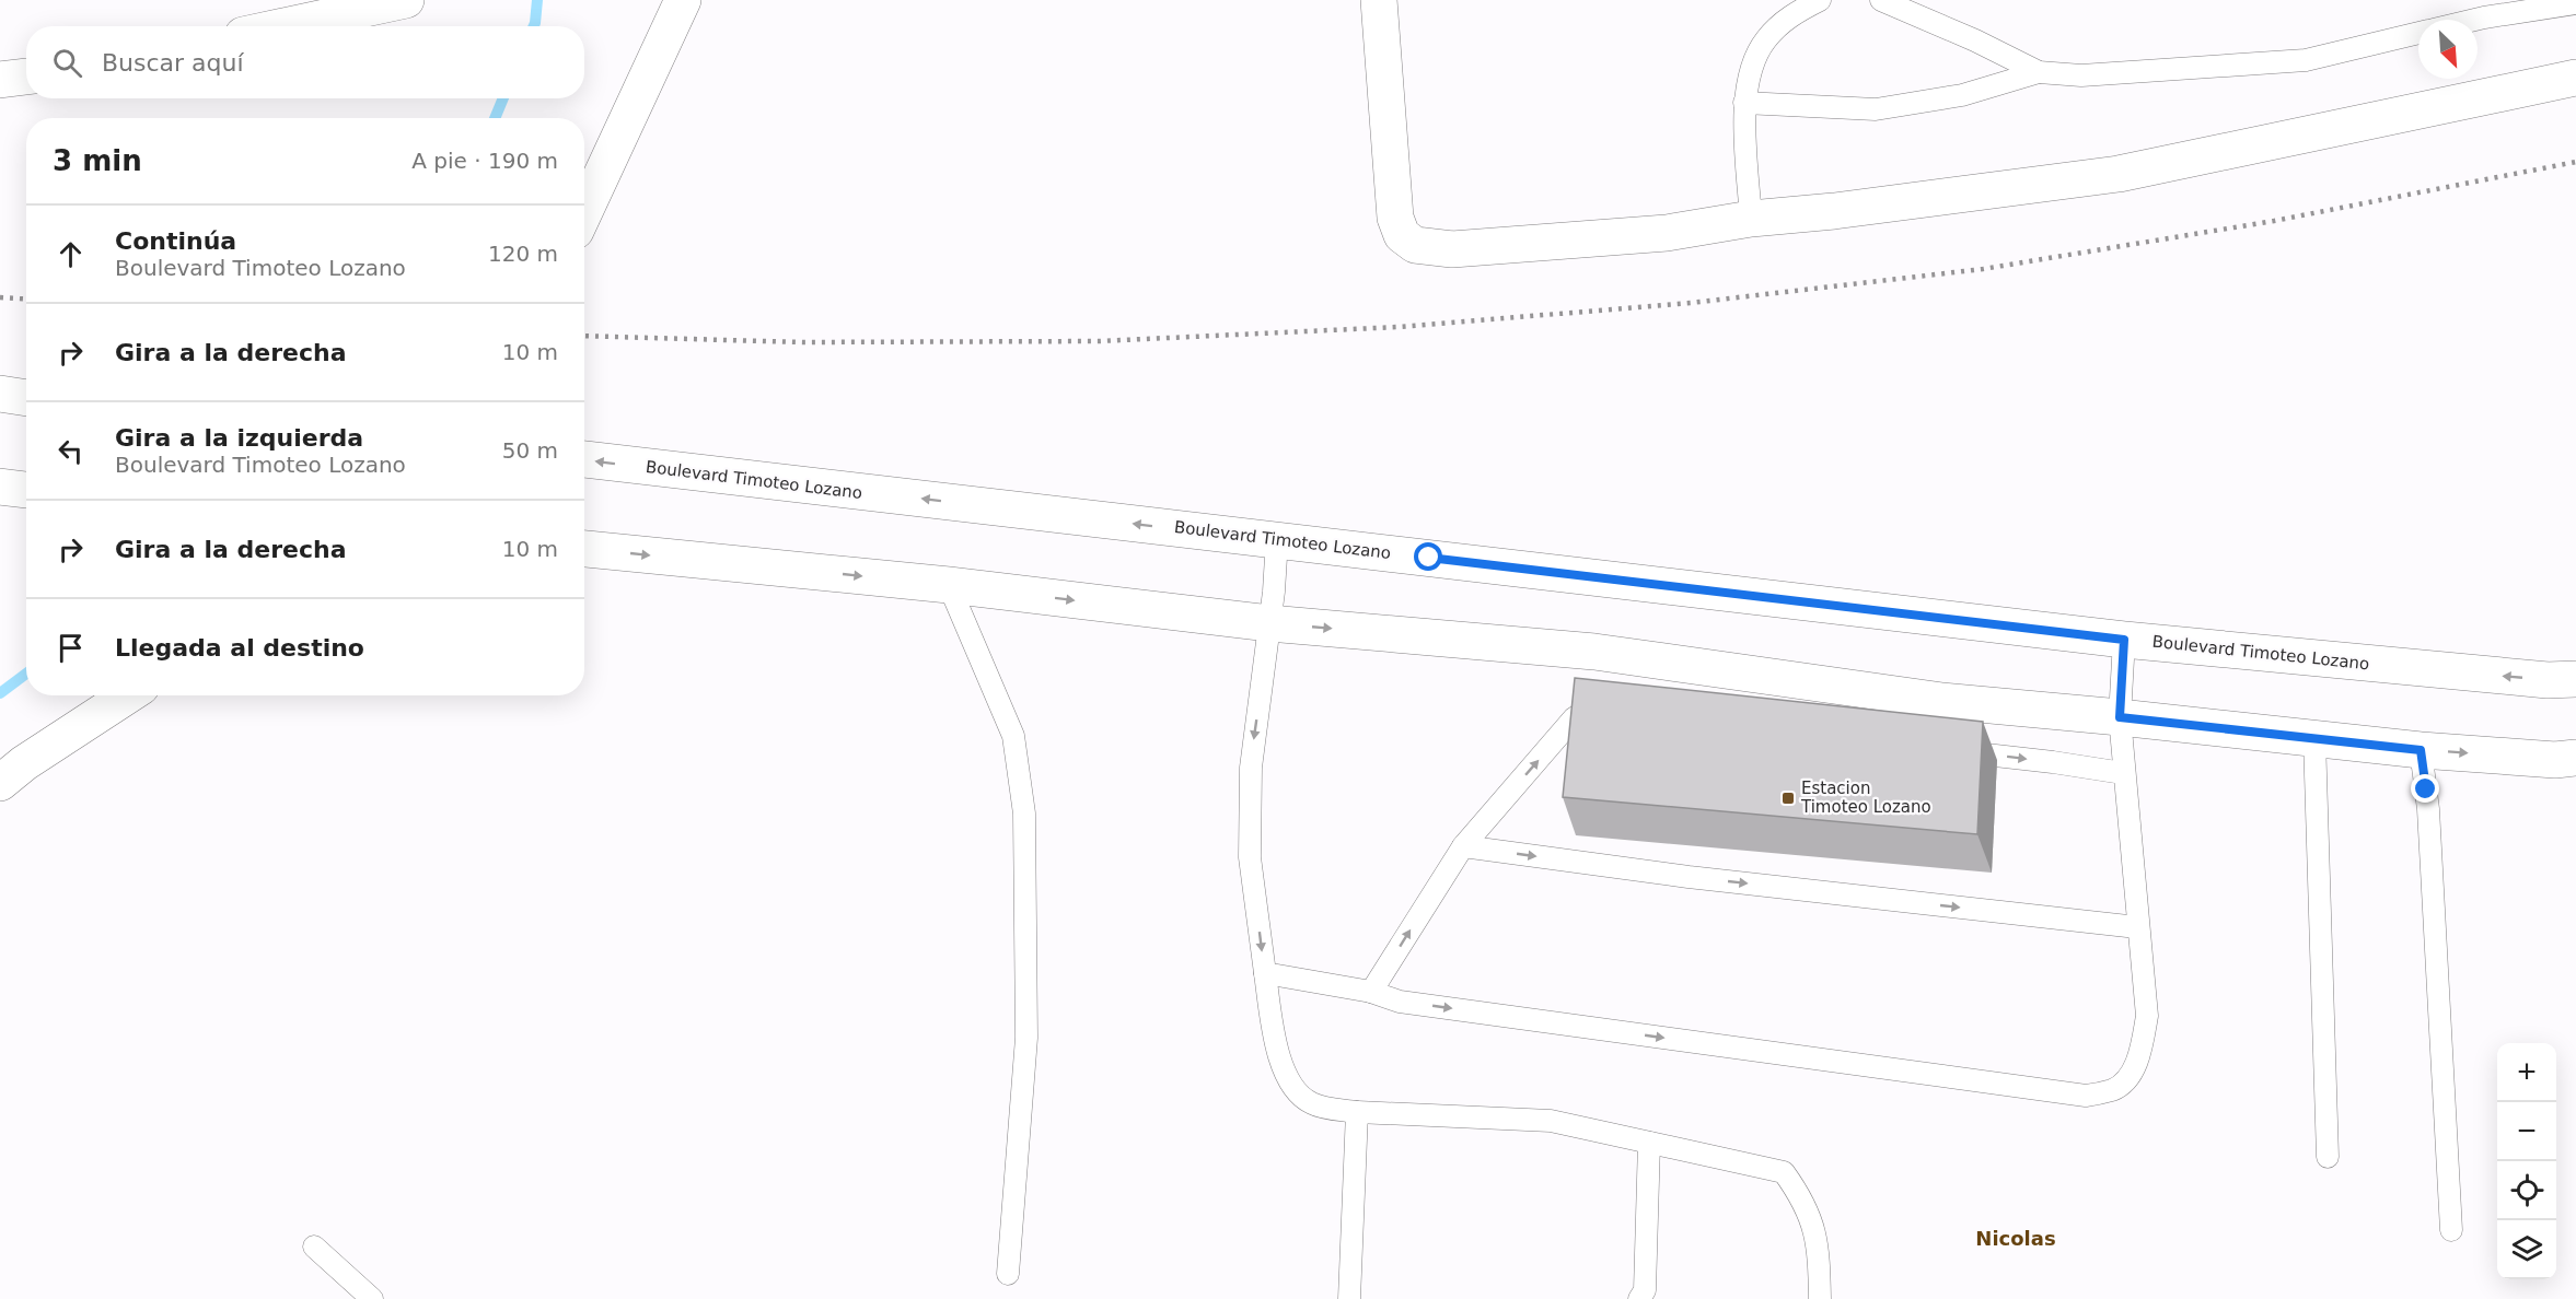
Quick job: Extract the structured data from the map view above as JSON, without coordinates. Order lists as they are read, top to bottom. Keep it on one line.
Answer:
{"streets":{"main road":["Boulevard Timoteo Lozano"]},"districts":["Nicolas"],"places":{"transit":["Estacion Timoteo Lozano"]},"north":"bottom right","page":{"search":"Buscar aquí","heading":["3 min","A pie · 190 m"],"list":[["Continúa","Boulevard Timoteo Lozano","120 m"],["Gira a la derecha","10 m"],["Gira a la izquierda","Boulevard Timoteo Lozano","50 m"],["Gira a la derecha","10 m"],"Llegada al destino"],"map_buttons":["+","−"]}}
